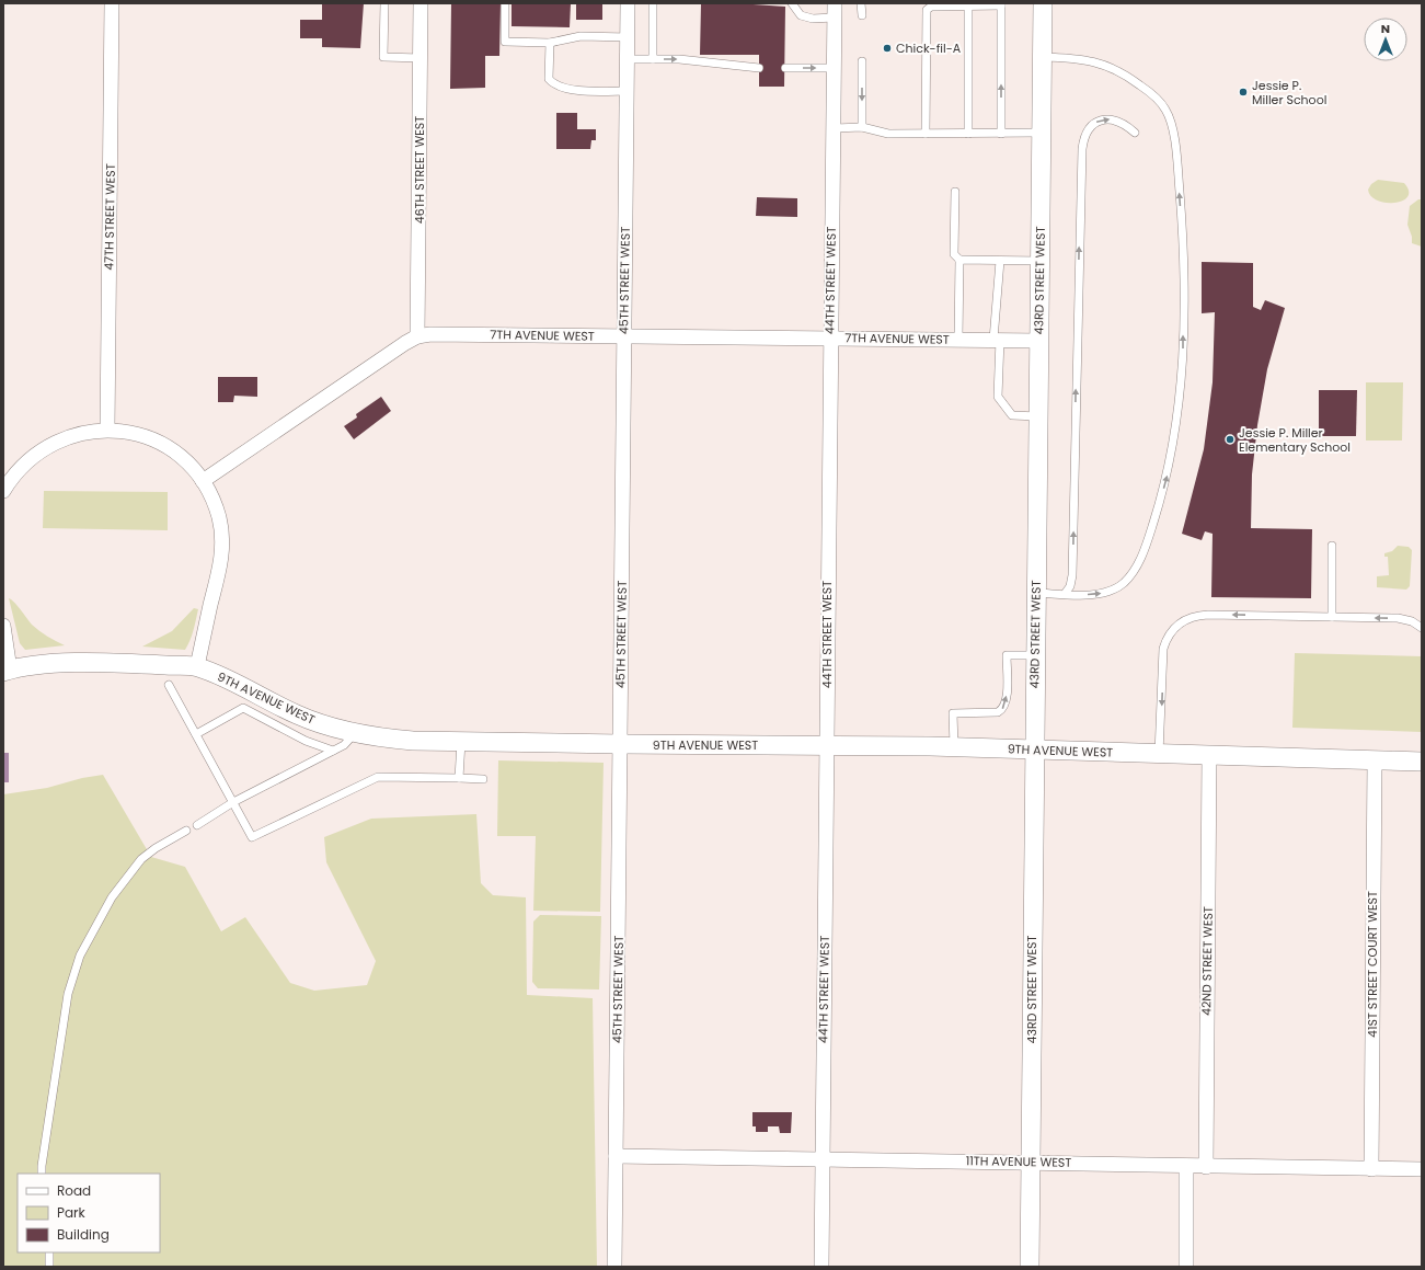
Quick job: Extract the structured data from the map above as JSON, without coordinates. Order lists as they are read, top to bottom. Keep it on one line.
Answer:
{"streets":{"street":["46TH STREET WEST","47TH STREET WEST","45TH STREET WEST","44TH STREET WEST","43RD STREET WEST","7TH AVENUE WEST","9TH AVENUE WEST","42ND STREET WEST","41ST STREET COURT WEST","11TH AVENUE WEST"]},"crossings":[["46TH STREET WEST","7TH AVENUE WEST"],["45TH STREET WEST","7TH AVENUE WEST"],["45TH STREET WEST","9TH AVENUE WEST"],["45TH STREET WEST","11TH AVENUE WEST"],["44TH STREET WEST","7TH AVENUE WEST"],["44TH STREET WEST","9TH AVENUE WEST"],["44TH STREET WEST","11TH AVENUE WEST"],["43RD STREET WEST","7TH AVENUE WEST"],["43RD STREET WEST","9TH AVENUE WEST"],["43RD STREET WEST","11TH AVENUE WEST"],["9TH AVENUE WEST","42ND STREET WEST"],["9TH AVENUE WEST","41ST STREET COURT WEST"],["42ND STREET WEST","11TH AVENUE WEST"],["41ST STREET COURT WEST","11TH AVENUE WEST"]],"places":["Chick-fil-A","Jessie P. Miller School","Jessie P. Miller Elementary School"],"legend":["Road","Park","Building"],"north":"top"}
